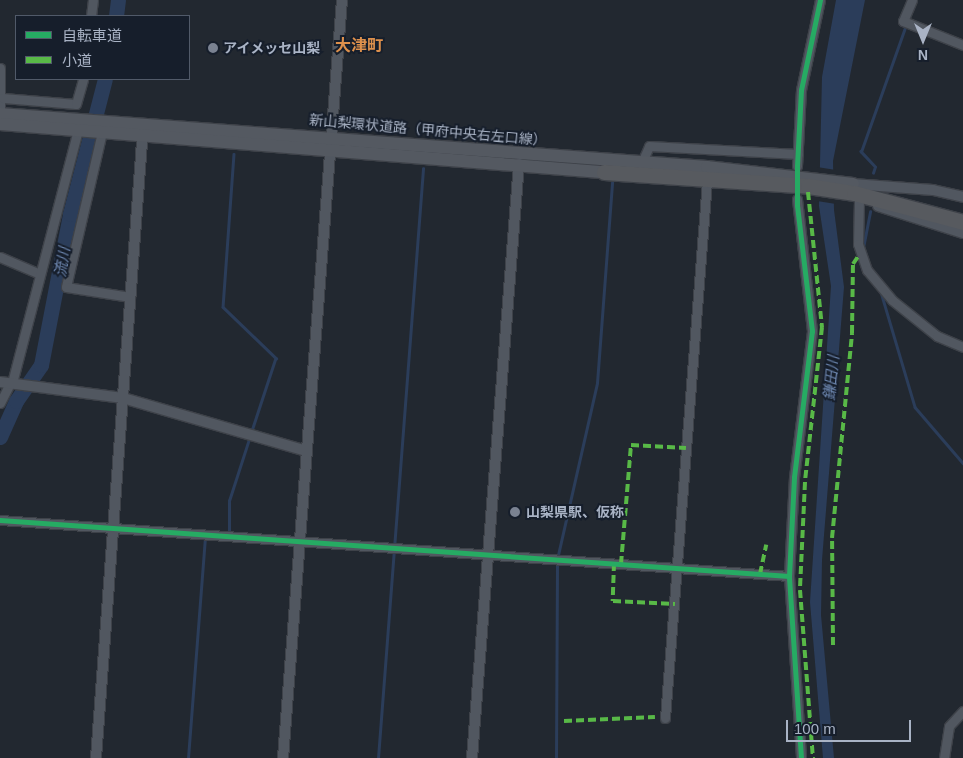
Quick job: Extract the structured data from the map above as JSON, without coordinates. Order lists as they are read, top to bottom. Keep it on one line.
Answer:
{"streets":{"main road":["新山梨環状道路（甲府中央右左口線）"]},"districts":["大津町"],"water":["流川","鎌田川"],"places":["アイメッセ山梨","山梨県駅、仮称"],"legend":["自転車道","小道"],"scale_bar":"100 m","north":"bottom"}
